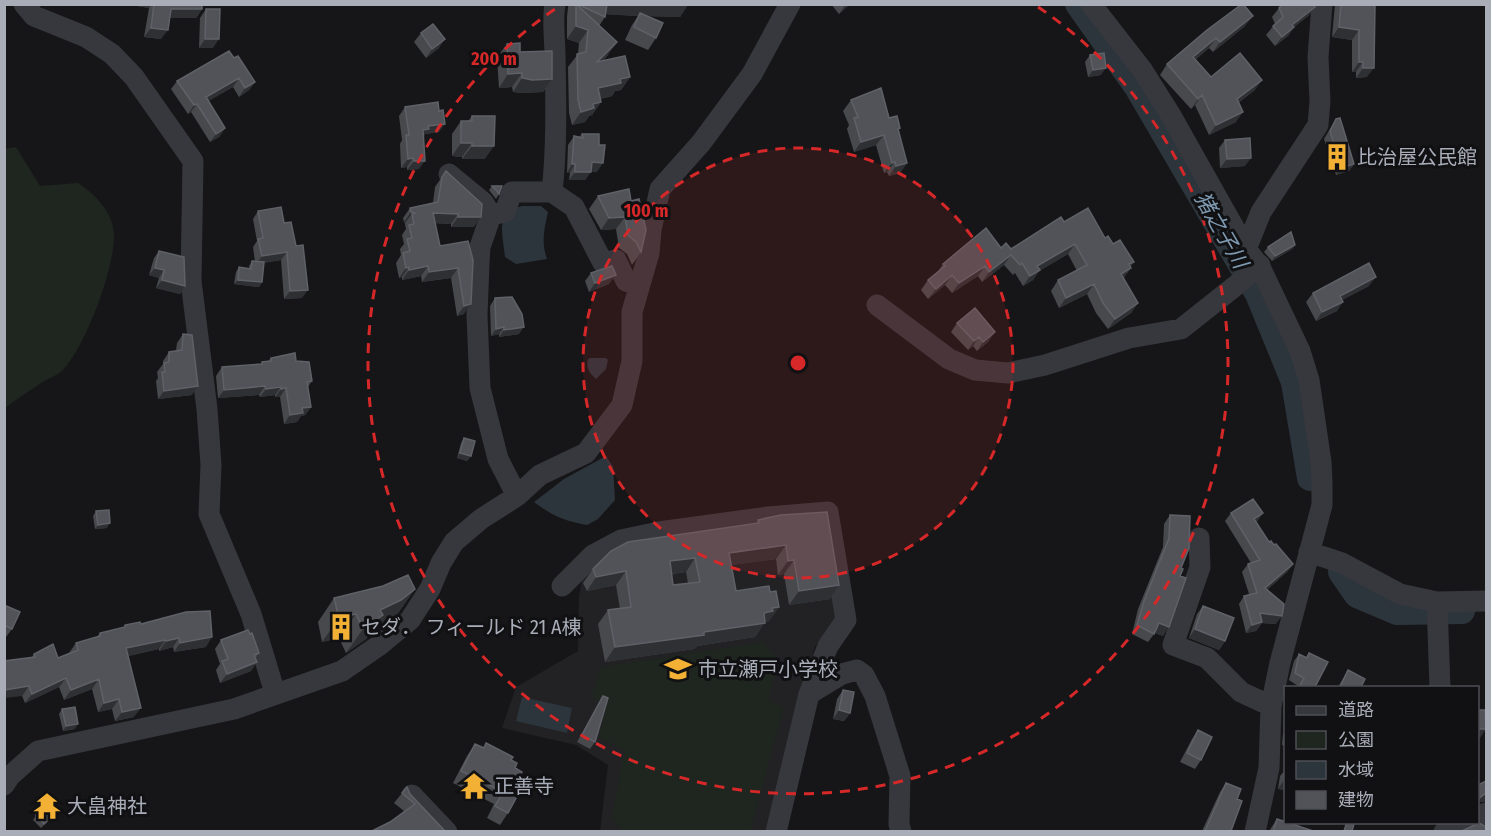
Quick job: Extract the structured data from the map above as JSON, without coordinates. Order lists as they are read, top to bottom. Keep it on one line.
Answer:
{"water":["猪之子川"],"places":{"building":["比治屋公民館","セダ． フィールド 21 A棟"],"school or university":["市立瀬戸小学校"],"temple":["正善寺","大畠神社"]},"legend":["道路","公園","水域","建物"],"rings":["200 m","100 m"]}
